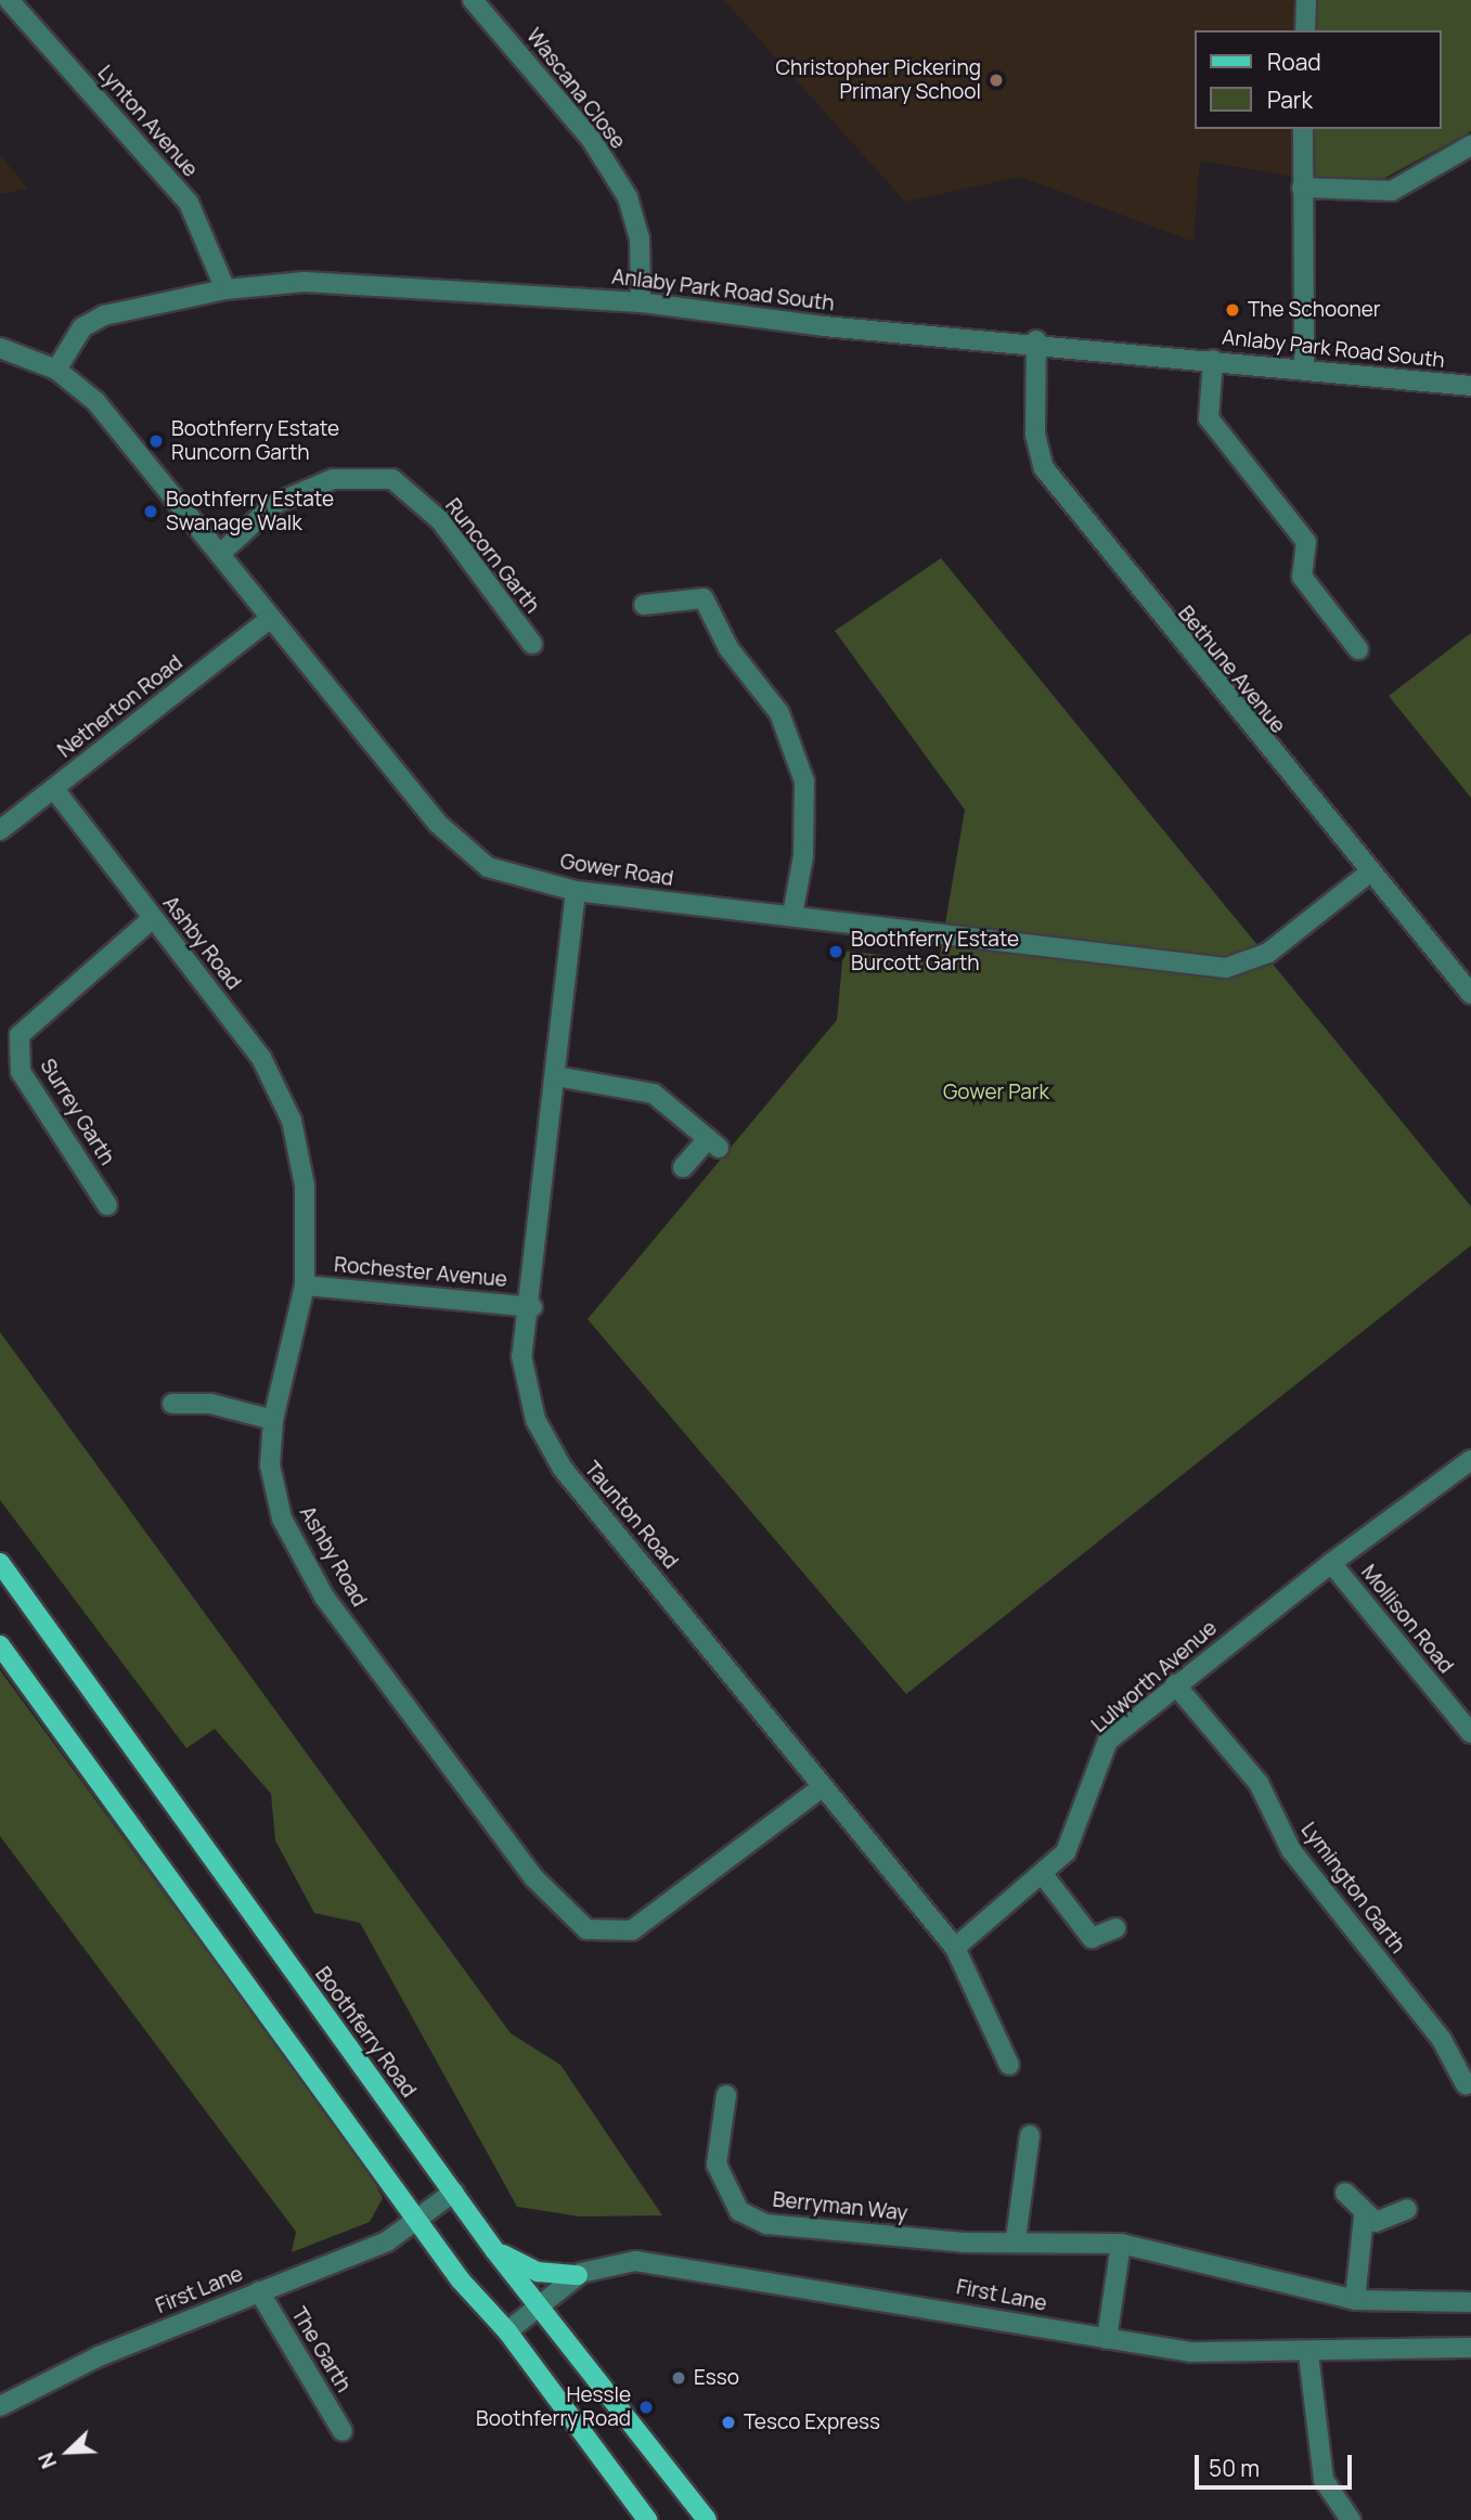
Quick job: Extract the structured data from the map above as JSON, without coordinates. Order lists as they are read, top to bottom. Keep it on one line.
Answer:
{"streets":{"main road":["Boothferry Road"],"street":["Wascana Close","Lynton Avenue","Anlaby Park Road South","Runcorn Garth","Bethune Avenue","Netherton Road","Gower Road","Ashby Road","Surrey Garth","Rochester Avenue","Taunton Road","Mollison Road","Lulworth Avenue","Lymington Garth","Berryman Way","First Lane","The Garth"]},"crossings":[["Wascana Close","Anlaby Park Road South"],["Lynton Avenue","Anlaby Park Road South"],["Anlaby Park Road South","Bethune Avenue"],["Anlaby Park Road South","Gower Road"],["Runcorn Garth","Gower Road"],["Bethune Avenue","Gower Road"],["Netherton Road","Gower Road"],["Netherton Road","Ashby Road"],["Gower Road","Taunton Road"],["Ashby Road","Surrey Garth"],["Ashby Road","Rochester Avenue"],["Ashby Road","Taunton Road"],["Rochester Avenue","Taunton Road"],["Taunton Road","Lulworth Avenue"],["Mollison Road","Lulworth Avenue"],["Lulworth Avenue","Lymington Garth"],["Boothferry Road","First Lane"],["First Lane","The Garth"]],"parks":["Gower Park"],"places":["Christopher Pickering Primary School","The Schooner","Boothferry Estate Runcorn Garth","Boothferry Estate Swanage Walk","Boothferry Estate Burcott Garth","Esso","Hessle Boothferry Road","Tesco Express"],"legend":["Road","Park"],"scale_bar":"50 m","north":"bottom left"}
